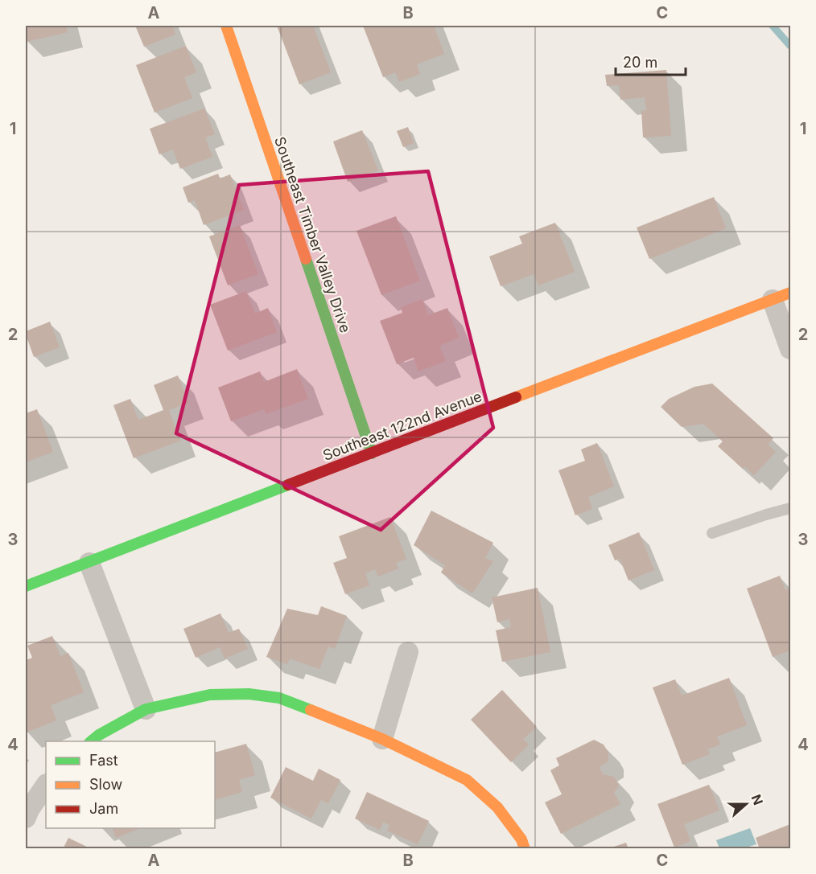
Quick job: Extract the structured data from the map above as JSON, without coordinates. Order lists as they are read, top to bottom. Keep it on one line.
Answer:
{"streets":{"street":["Southeast Timber Valley Drive","Southeast 122nd Avenue"]},"crossings":[["Southeast Timber Valley Drive","Southeast 122nd Avenue"]],"legend":["Fast","Slow","Jam"],"scale_bar":"20 m","north":"right","grid":{"columns":["A","B","C"],"rows":["1","2","3","4"]}}
